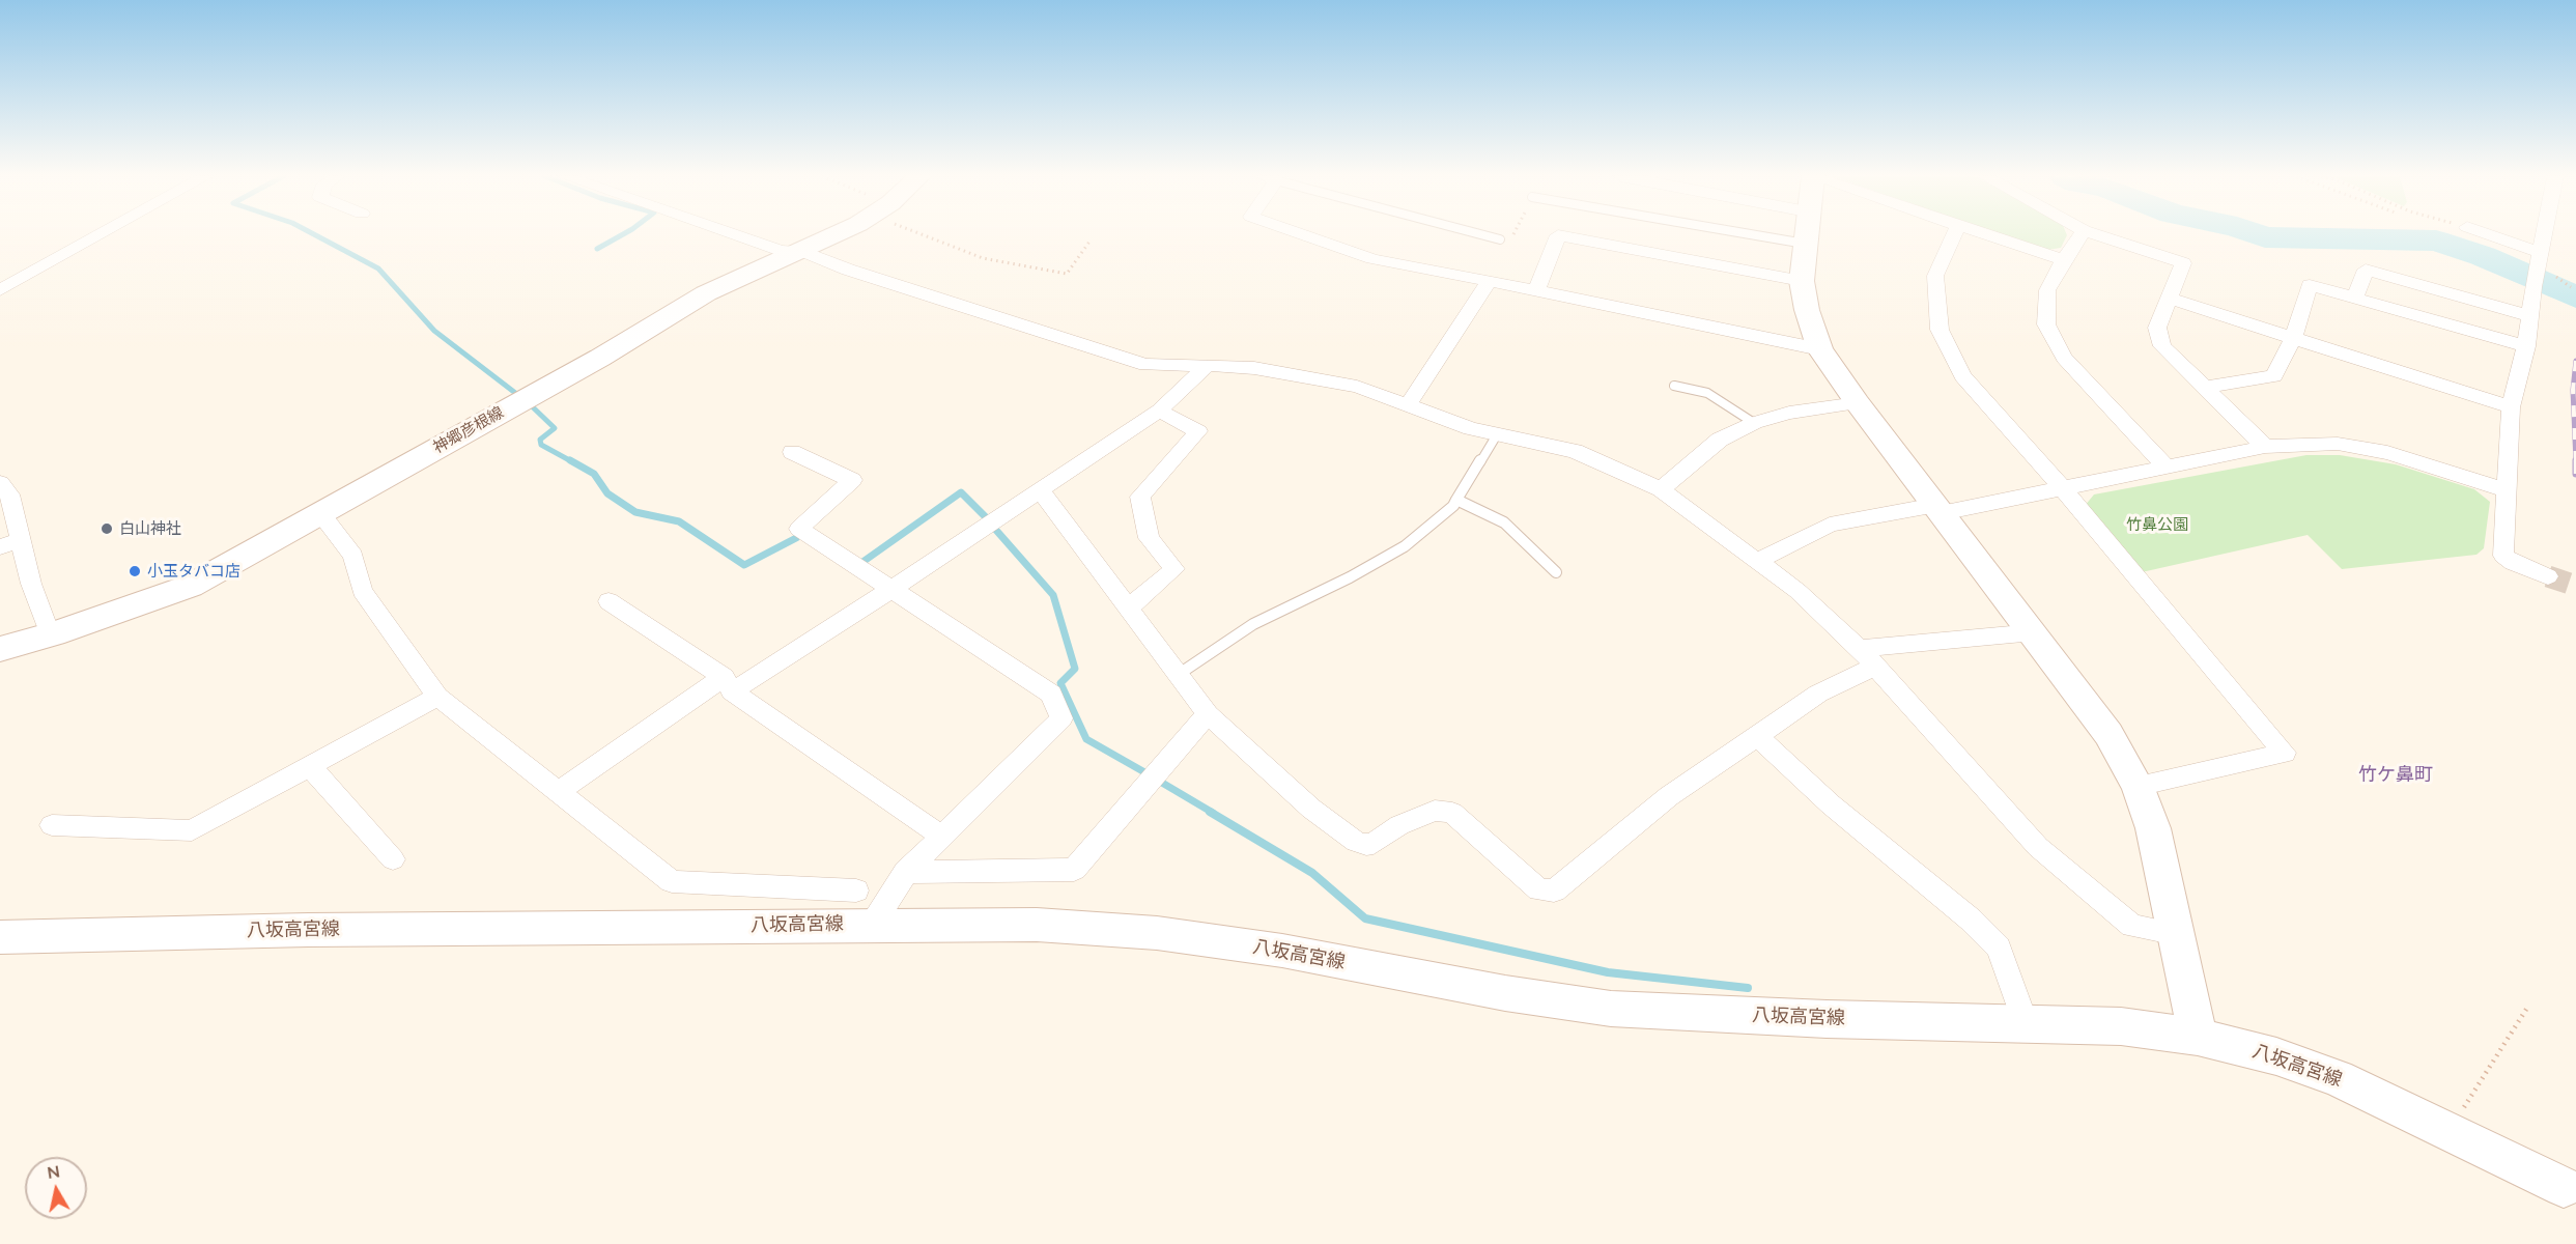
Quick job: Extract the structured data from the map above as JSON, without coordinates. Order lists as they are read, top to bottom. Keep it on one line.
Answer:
{"streets":{"main road":["神郷彦根線","八坂高宮線"]},"districts":["竹ケ鼻町"],"parks":["竹鼻公園"],"places":["白山神社","小玉タバコ店"],"north":"top"}
